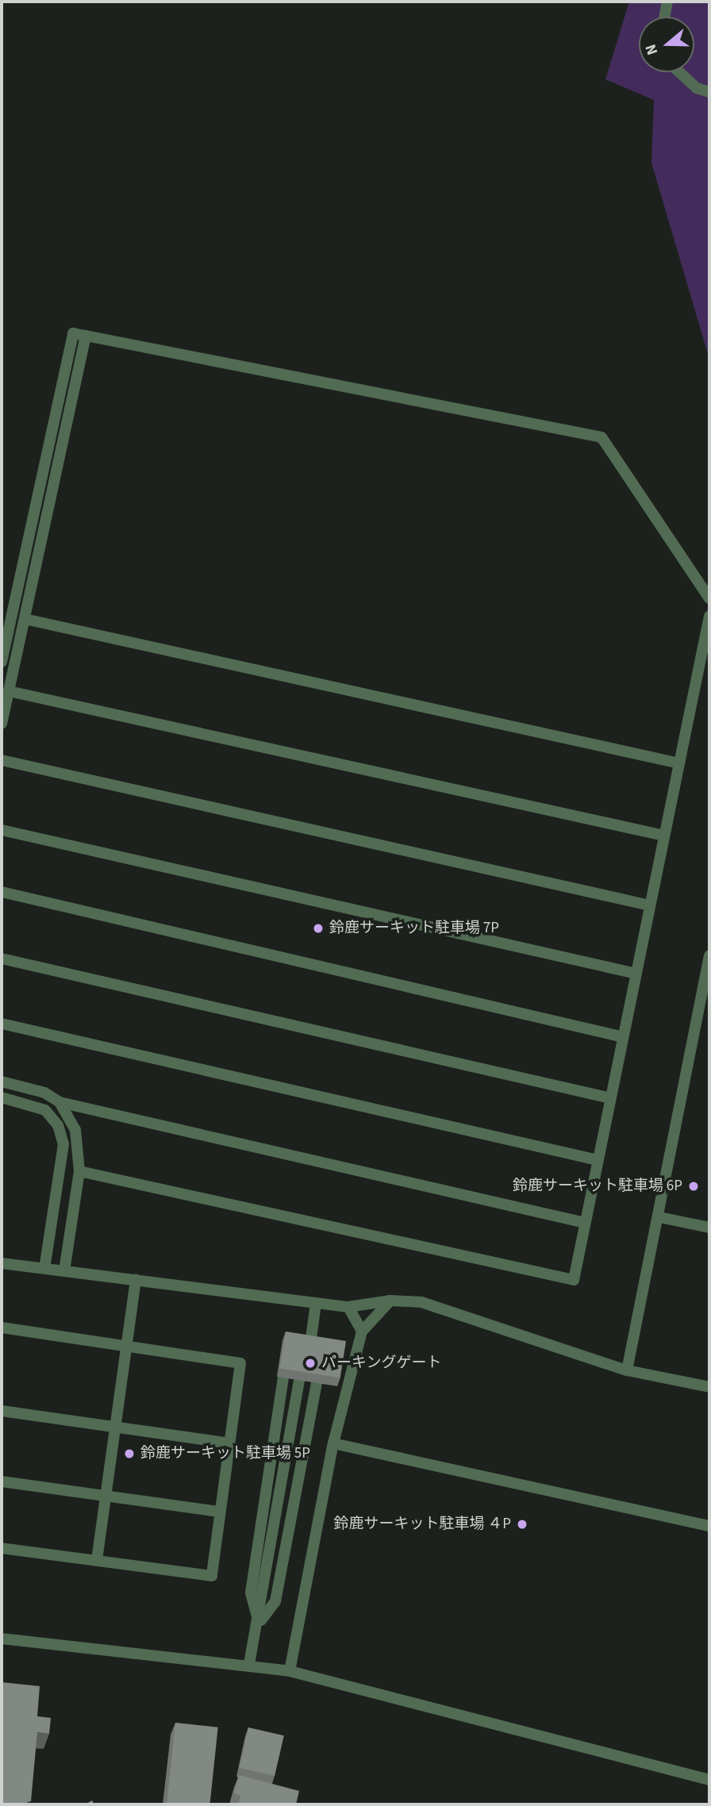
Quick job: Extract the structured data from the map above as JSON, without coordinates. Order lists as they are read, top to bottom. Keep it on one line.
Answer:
{"places":["鈴鹿サーキット駐車場 7P","鈴鹿サーキット駐車場 6P","パーキングゲート","鈴鹿サーキット駐車場 5P","鈴鹿サーキット駐車場 ４P"],"north":"left"}
